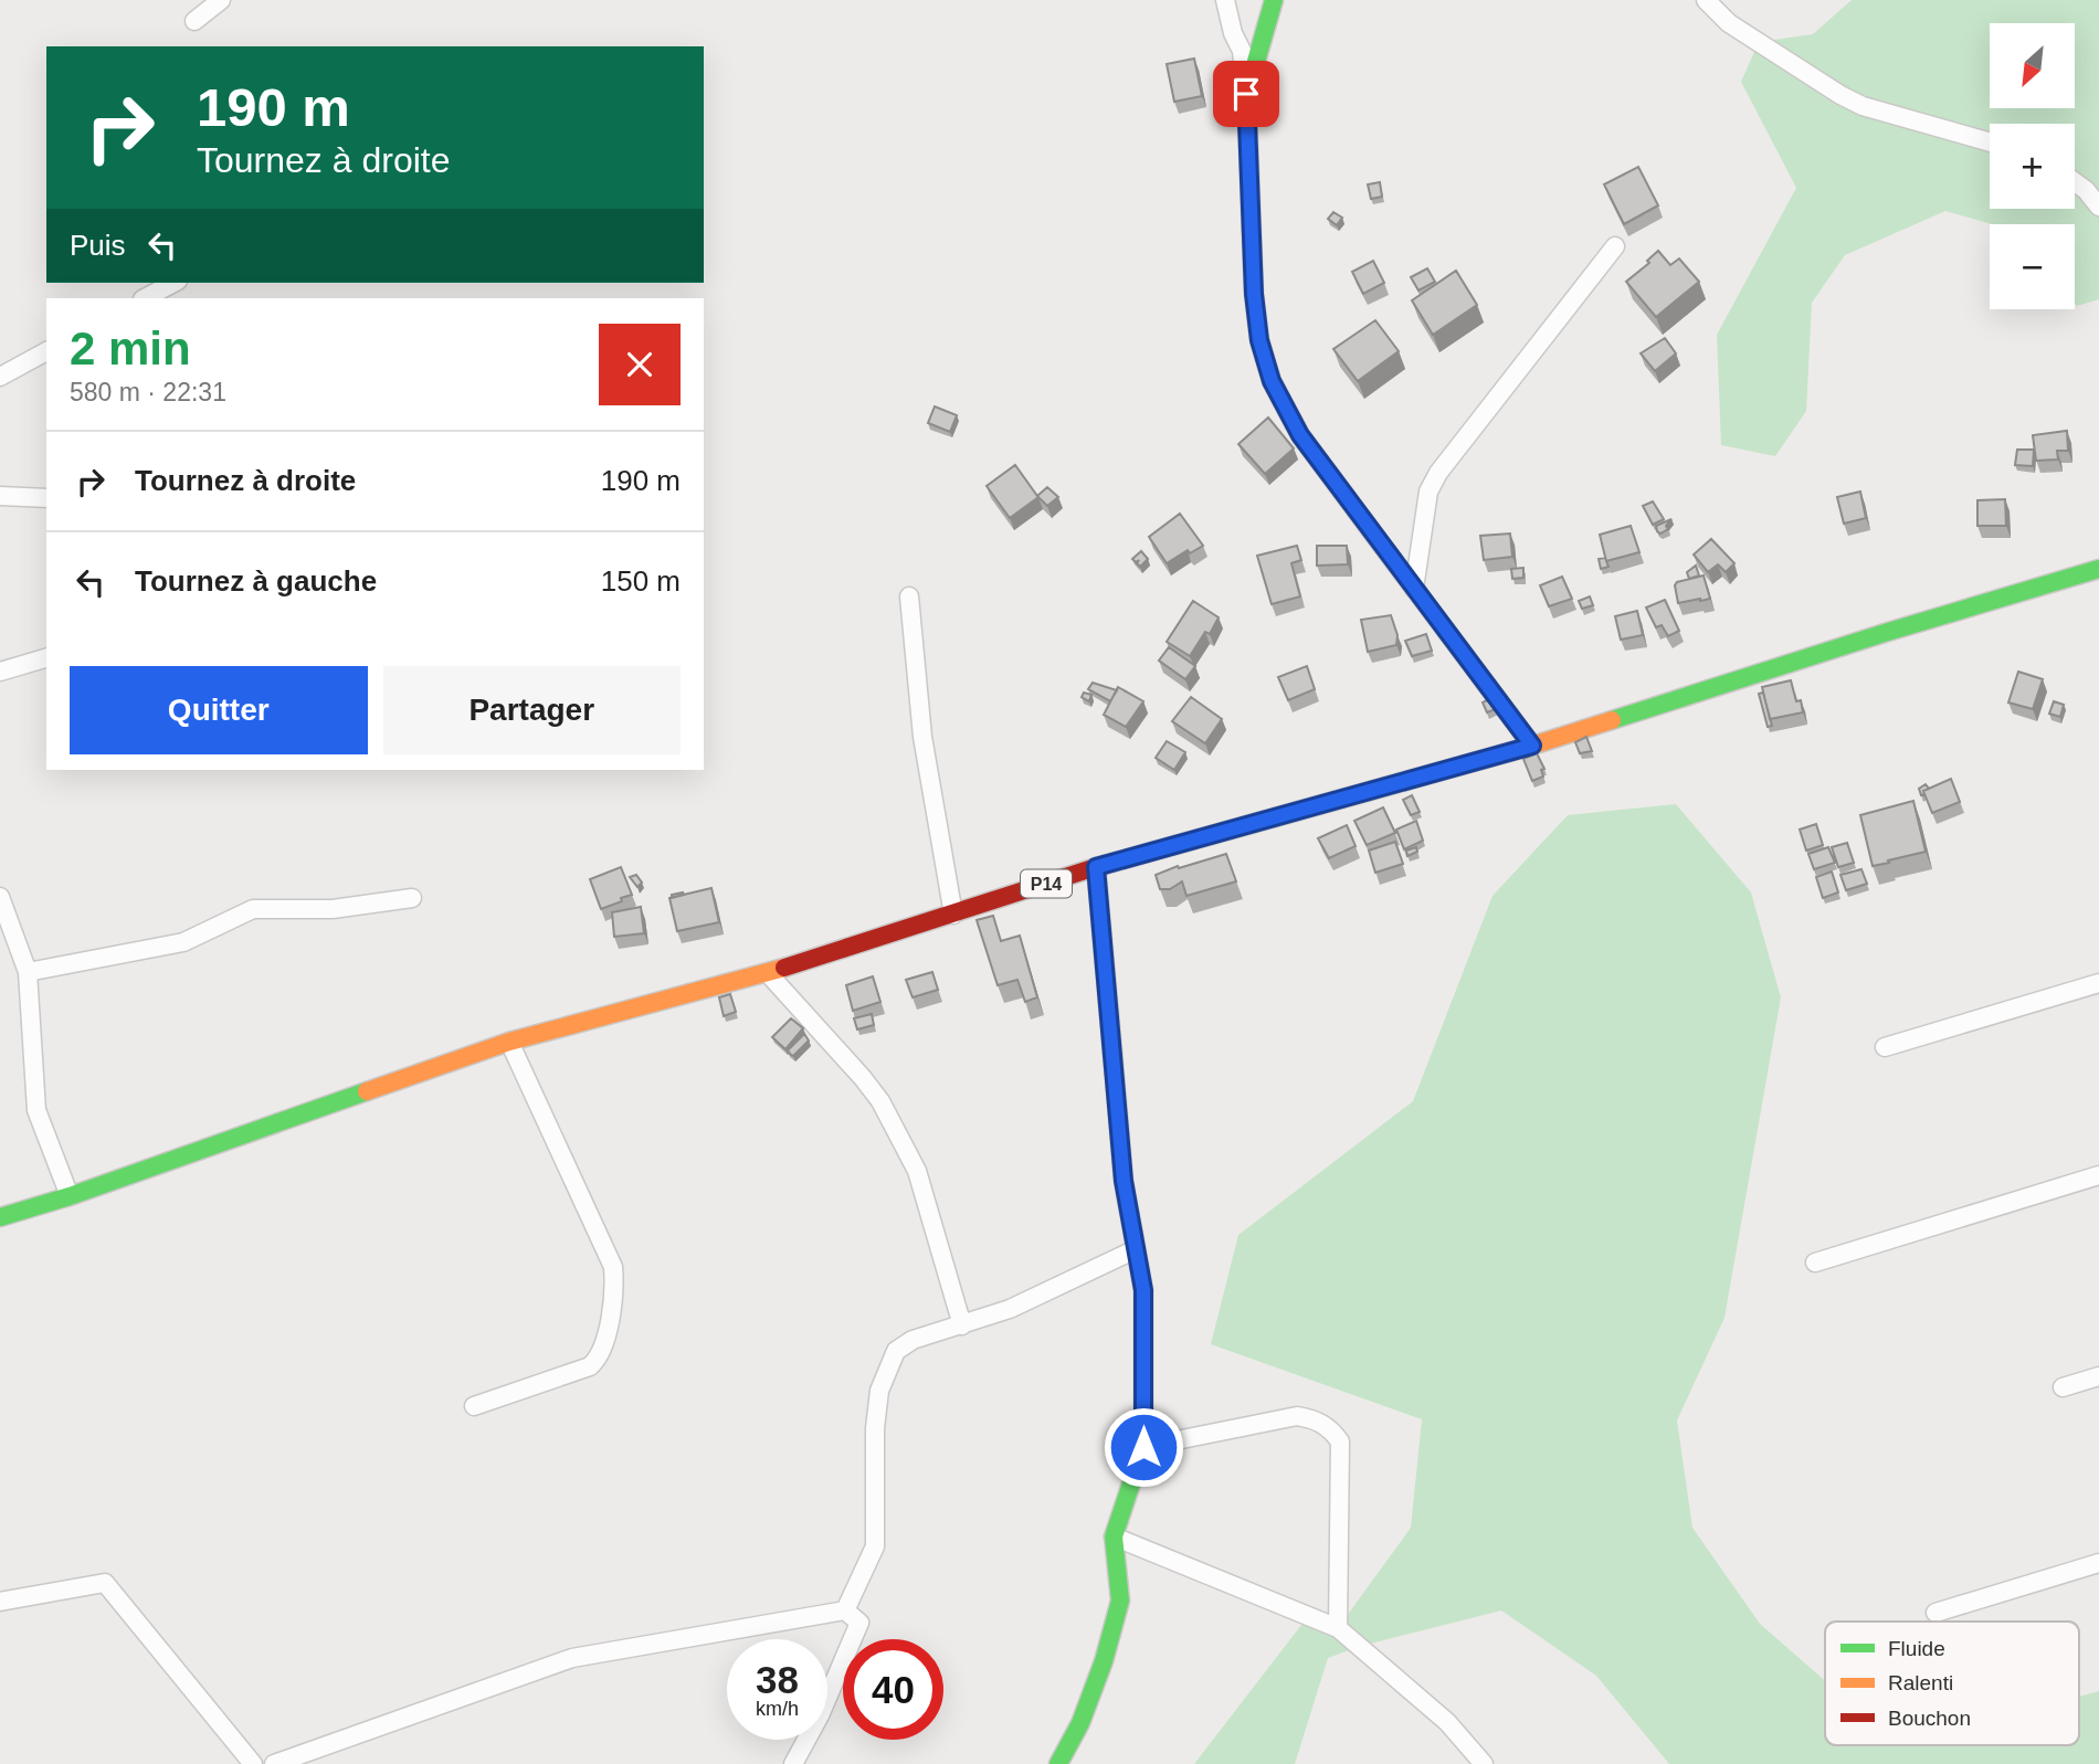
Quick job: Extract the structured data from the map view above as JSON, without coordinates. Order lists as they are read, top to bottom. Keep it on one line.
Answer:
{"streets":{"main road":["P14"]},"legend":["Fluide","Ralenti","Bouchon"],"north":"bottom left","page":{"map_buttons":["+","−"],"turn":["190 m","Tournez à droite"],"then":"Puis","heading":["2 min","580 m · 22:31"],"list":[{"name":"Tournez à droite","value":"190 m"},{"name":"Tournez à gauche","value":"150 m"}],"buttons":["Quitter","Partager"],"speed":"38 km/h","limit":"40"}}
